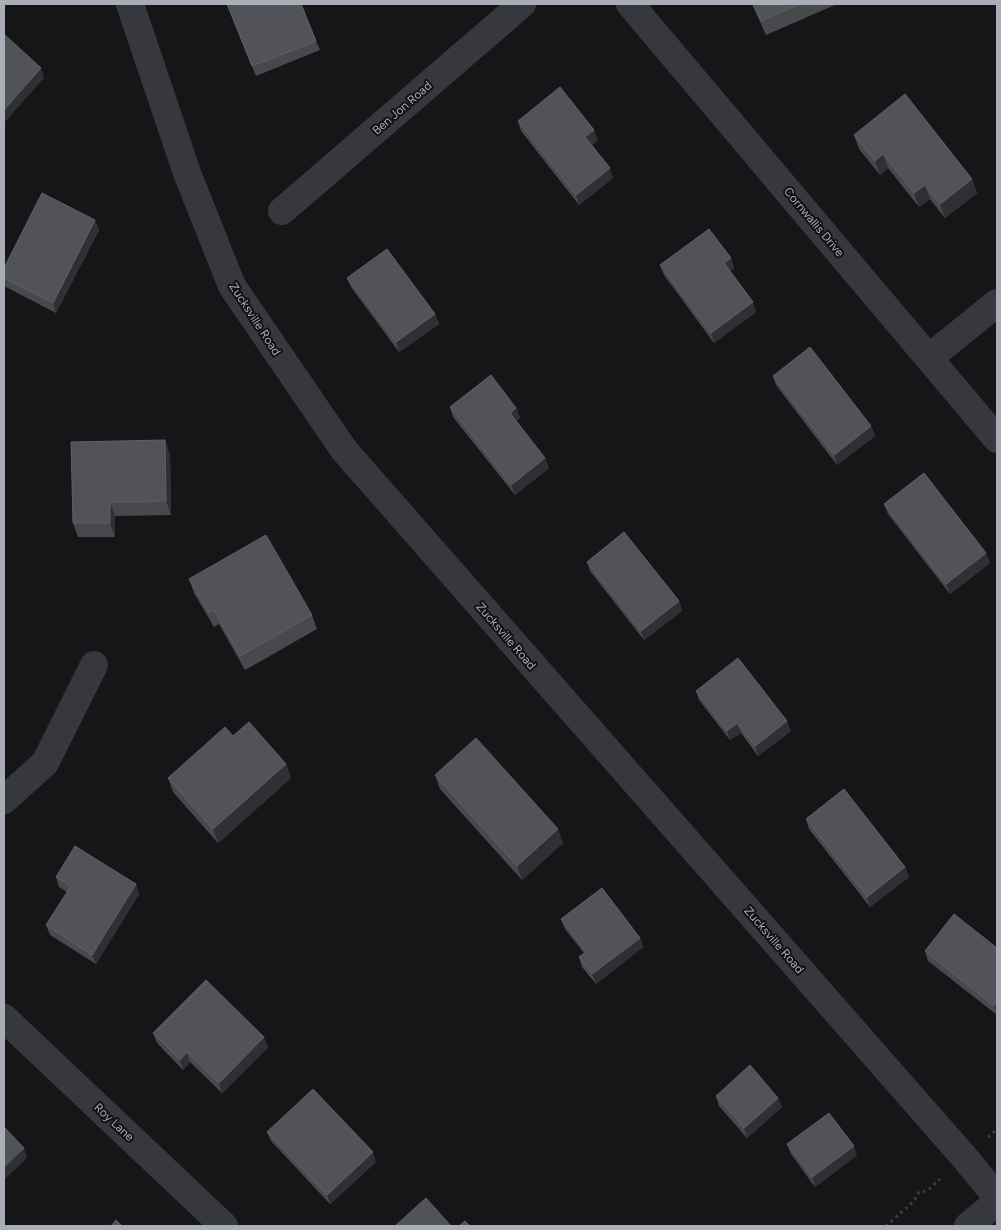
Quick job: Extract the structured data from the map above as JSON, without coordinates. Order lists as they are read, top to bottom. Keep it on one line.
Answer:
{"streets":{"street":["Ben Jon Road","Cornwallis Drive","Zucksville Road","Roy Lane"]}}
